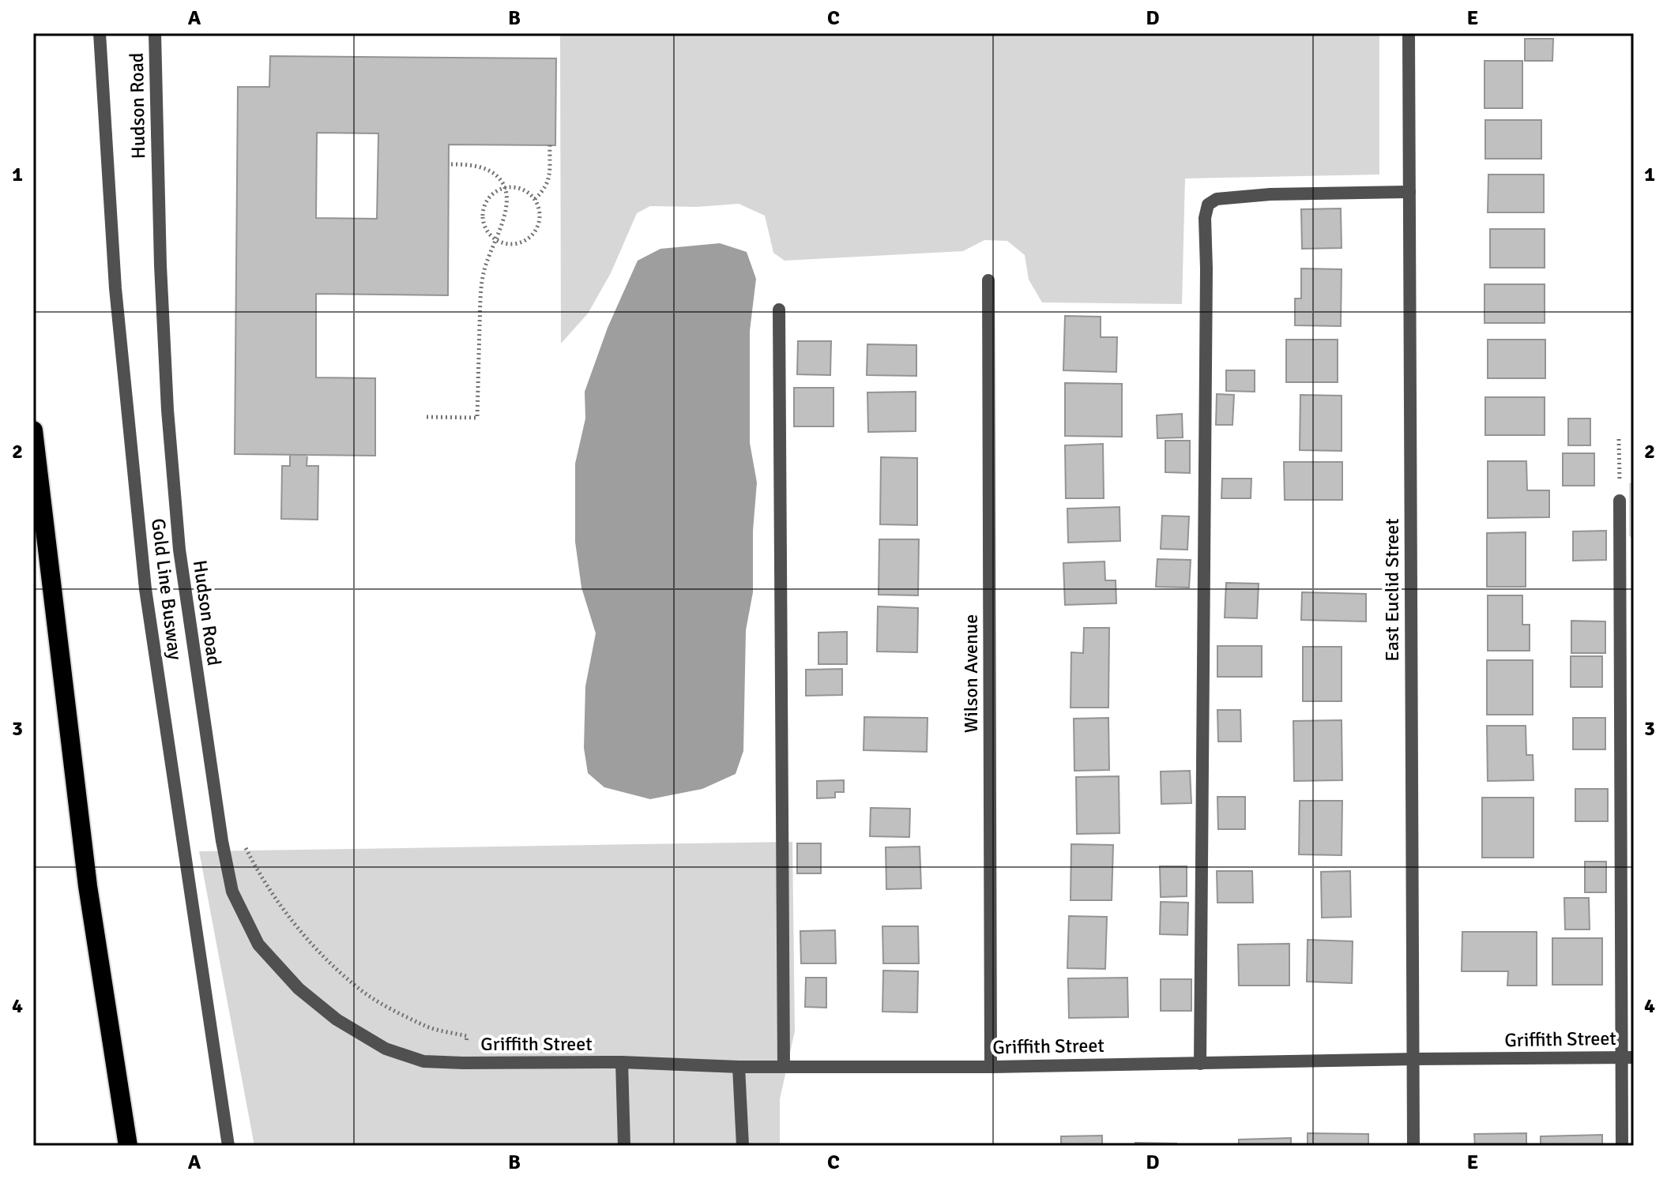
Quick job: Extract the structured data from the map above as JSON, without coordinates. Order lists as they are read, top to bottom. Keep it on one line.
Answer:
{"streets":{"street":["Hudson Road","Gold Line Busway","East Euclid Street","Wilson Avenue","Griffith Street"]},"crossings":[["Hudson Road","Griffith Street"],["East Euclid Street","Griffith Street"],["Wilson Avenue","Griffith Street"]],"grid":{"columns":["A","B","C","D","E"],"rows":["1","2","3","4"]}}
